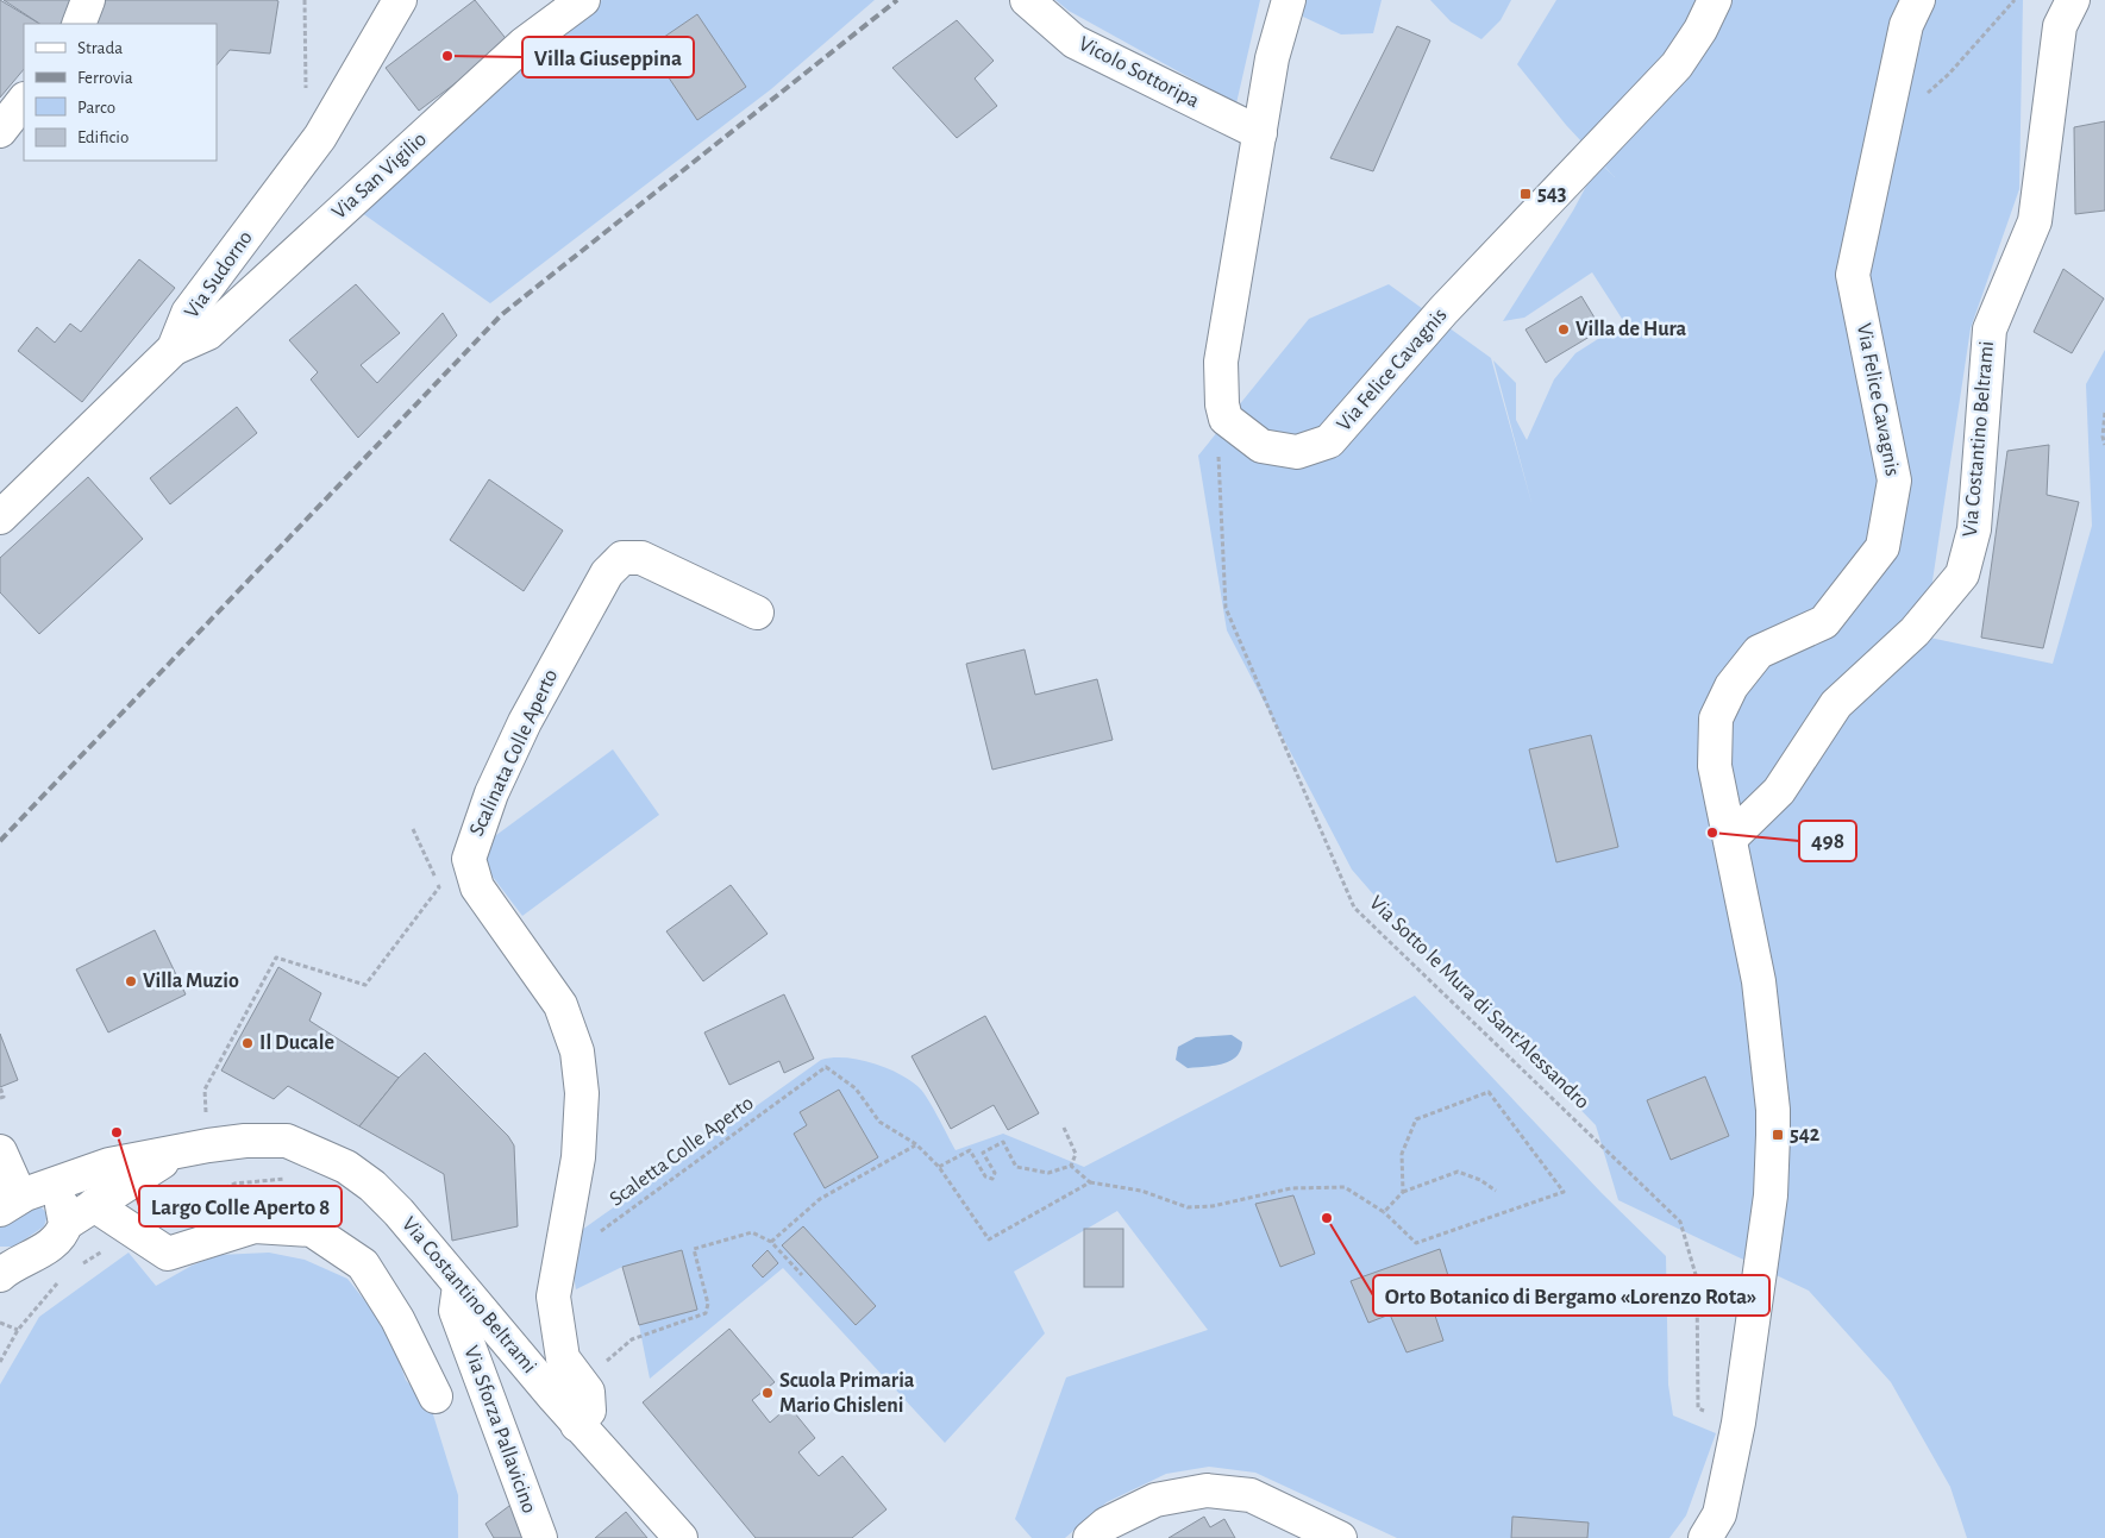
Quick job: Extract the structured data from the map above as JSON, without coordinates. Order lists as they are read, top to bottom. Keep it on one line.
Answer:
{"streets":{"street":["Vicolo Sottoripa","Via San Vigilio","Via Sudorno","Via Felice Cavagnis","Via Costantino Beltrami","Scalinata Colle Aperto","Via Sforza Pallavicino"],"path":["Via Sotto le Mura di Sant'Alessandro","Scaletta Colle Aperto"]},"crossings":[["Via San Vigilio","Via Sudorno"],["Via Felice Cavagnis","Via Costantino Beltrami"],["Via Felice Cavagnis","Via Sotto le Mura di Sant'Alessandro"],["Via Costantino Beltrami","Via Sforza Pallavicino"],["Scalinata Colle Aperto","Scaletta Colle Aperto"]],"places":{"other":["Villa Giuseppina","Villa de Hura","498","Villa Muzio","Il Ducale","Largo Colle Aperto 8","Orto Botanico di Bergamo «Lorenzo Rota»","Scuola Primaria Mario Ghisleni"],"transit":["543","542"]},"legend":["Strada","Ferrovia","Parco","Edificio"]}
